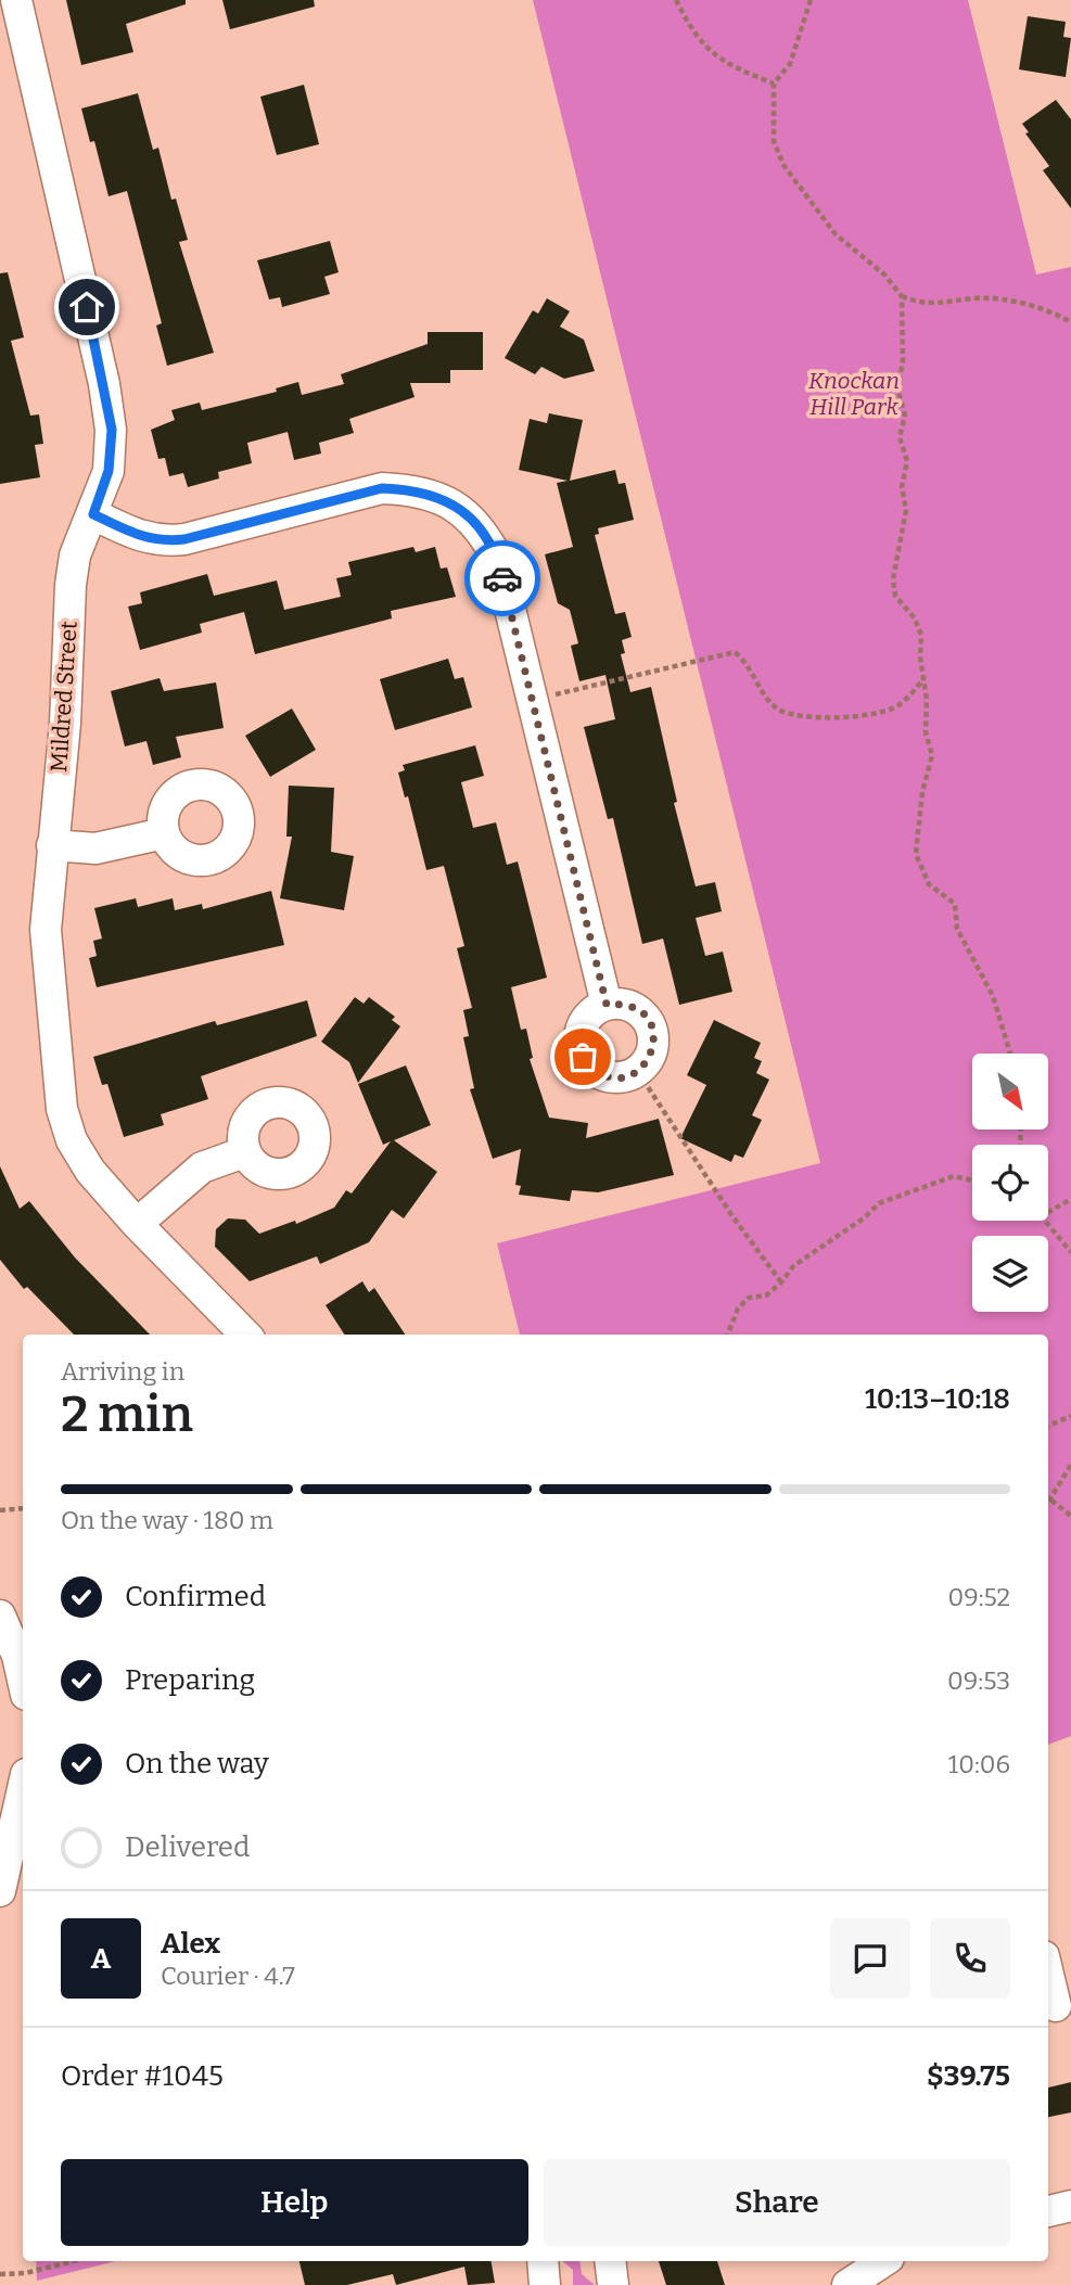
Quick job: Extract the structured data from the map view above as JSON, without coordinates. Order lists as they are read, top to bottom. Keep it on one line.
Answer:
{"streets":{"street":["Mildred Street"]},"parks":["Knockan Hill Park"],"north":"bottom right","page":{"heading":["2 min","Arriving in","10:13–10:18"],"panel":["Alex","Courier · 4.7","Order #1045","$39.75"],"bar":"On the way · 180 m","list":[["Confirmed","09:52"],["Preparing","09:53"],["On the way","10:06"],"Delivered"],"round":"A","buttons":["Help","Share"]}}
